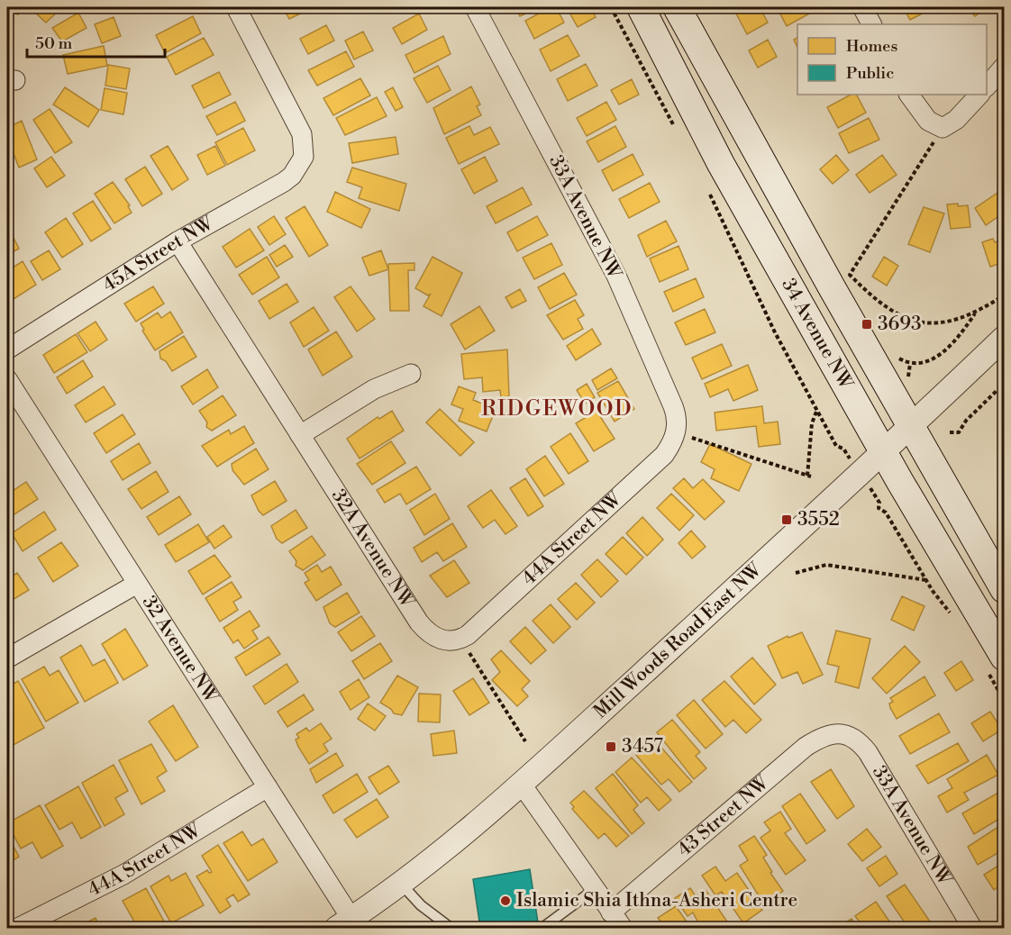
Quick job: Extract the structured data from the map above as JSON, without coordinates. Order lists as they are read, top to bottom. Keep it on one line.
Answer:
{"streets":{"main road":["34 Avenue NW"],"street":["33A Avenue NW","45A Street NW","44A Street NW","32A Avenue NW","Mill Woods Road East NW","32 Avenue NW","43 Street NW"]},"crossings":[["33A Avenue NW","44A Street NW"],["33A Avenue NW","43 Street NW"],["45A Street NW","32A Avenue NW"],["34 Avenue NW","Mill Woods Road East NW"],["44A Street NW","32A Avenue NW"],["44A Street NW","32 Avenue NW"],["Mill Woods Road East NW","32 Avenue NW"]],"districts":["RIDGEWOOD"],"places":{"transit":["3693","3552","3457"],"other":["Islamic Shia Ithna-Asheri Centre"]},"legend":["Homes","Public"],"scale_bar":"50 m"}
